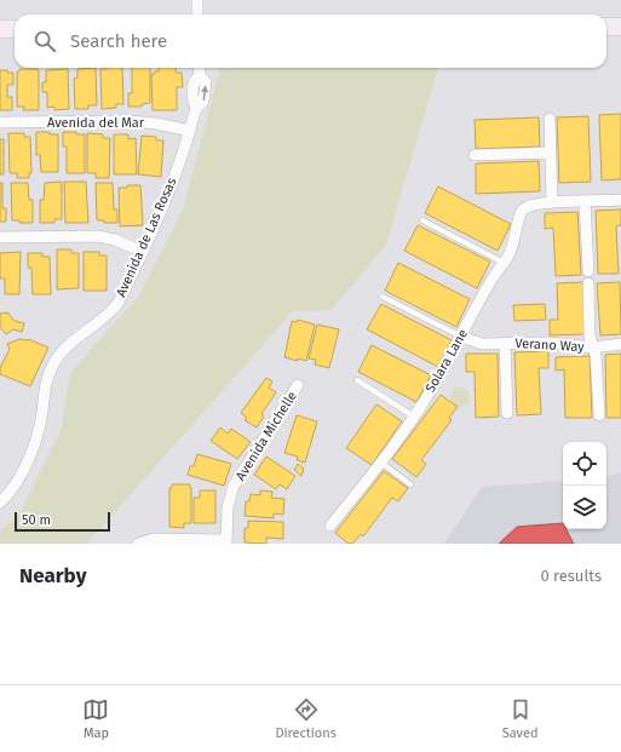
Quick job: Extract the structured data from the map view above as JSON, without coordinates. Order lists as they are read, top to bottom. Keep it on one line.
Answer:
{"streets":{"street":["Avenida del Mar","Avenida de Las Rosas","Verano Way","Solara Lane","Avenida Michelle"]},"crossings":[["Avenida del Mar","Avenida de Las Rosas"],["Verano Way","Solara Lane"]],"scale_bar":"50 m","page":{"search":"Search here","scale":"50 m","heading":["Nearby","0 results"],"nav":["Map","Directions","Saved"]}}
